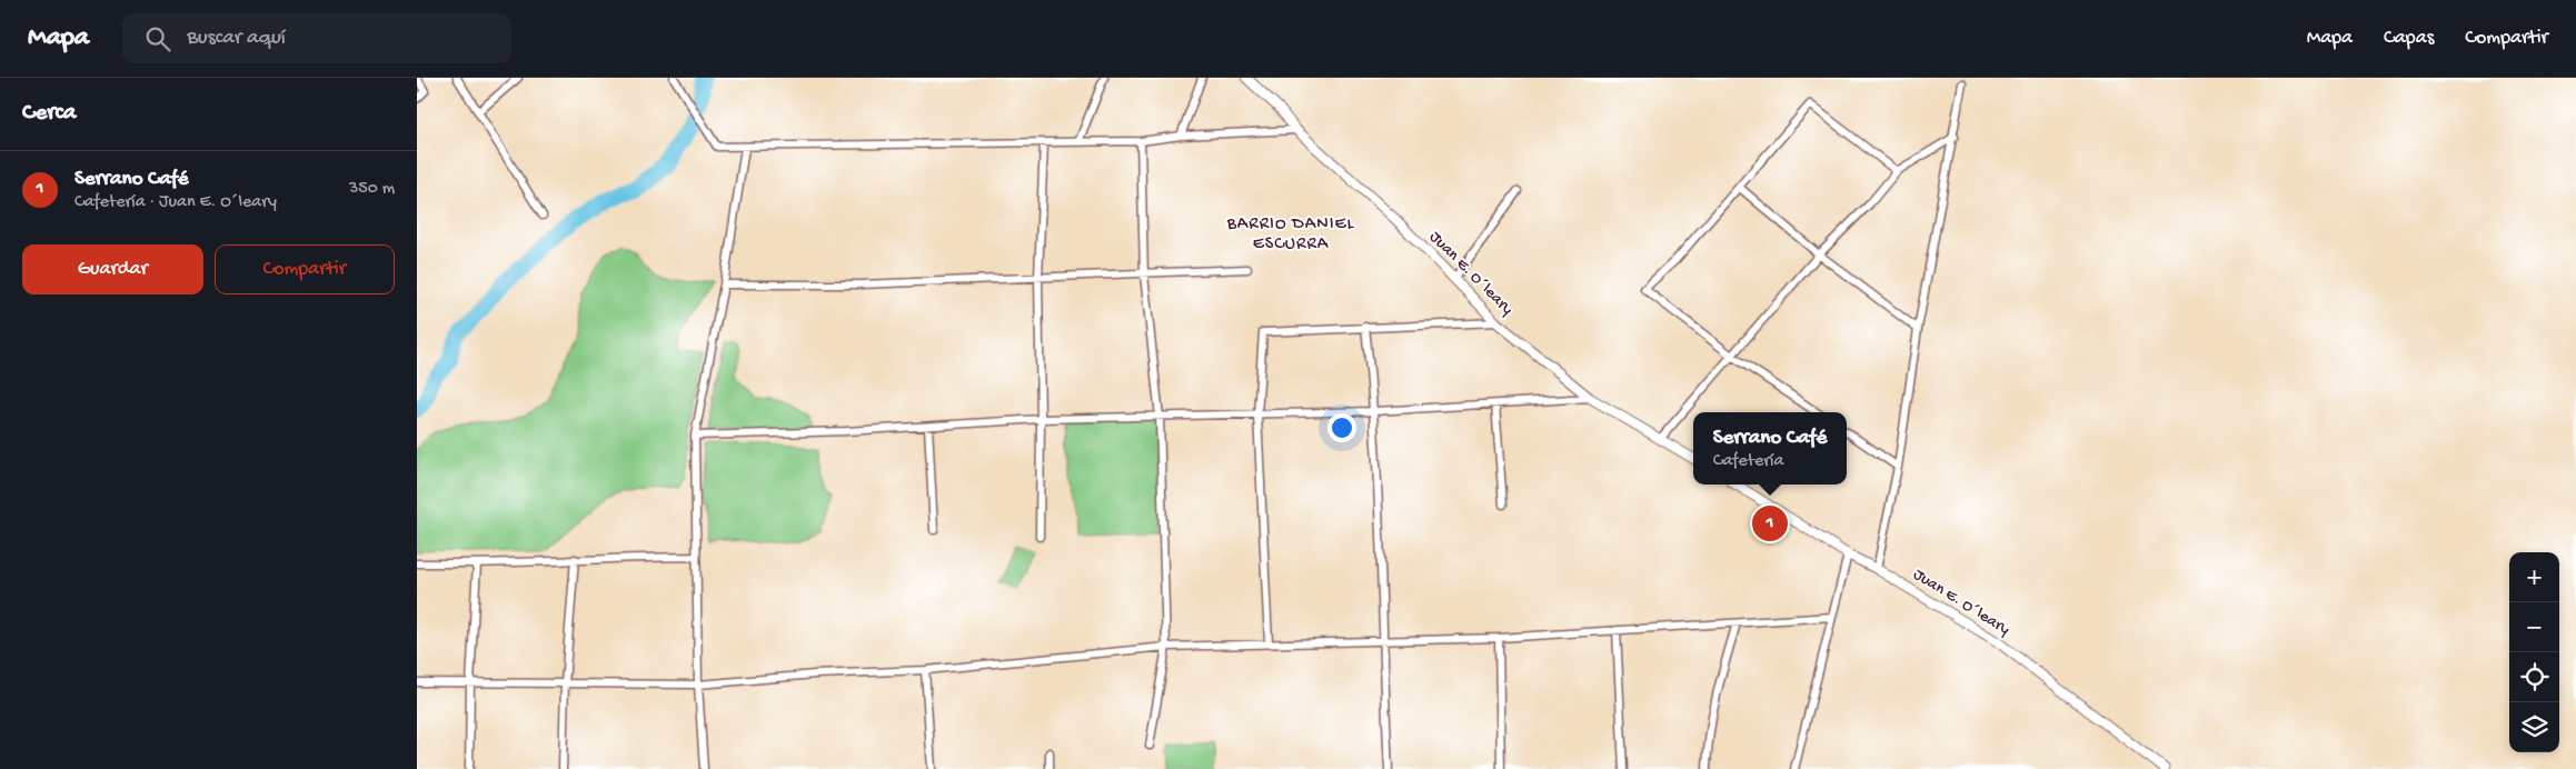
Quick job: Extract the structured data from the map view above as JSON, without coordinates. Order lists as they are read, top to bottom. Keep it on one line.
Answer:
{"streets":{"street":["Juan E. O´leary"]},"districts":["BARRIO DANIEL ESCURRA"],"page":{"header":"Mapa","search":"Buscar aquí","nav":["Mapa","Capas","Compartir"],"heading":"Cerca","list":[{"mark":"1","name":"Serrano Café","note":"Cafetería · Juan E. O´leary","value":"350 m"}],"buttons":["Guardar","Compartir"],"popup":["Serrano Café","Cafetería"],"pins":"1","map_buttons":["+","−"]}}
